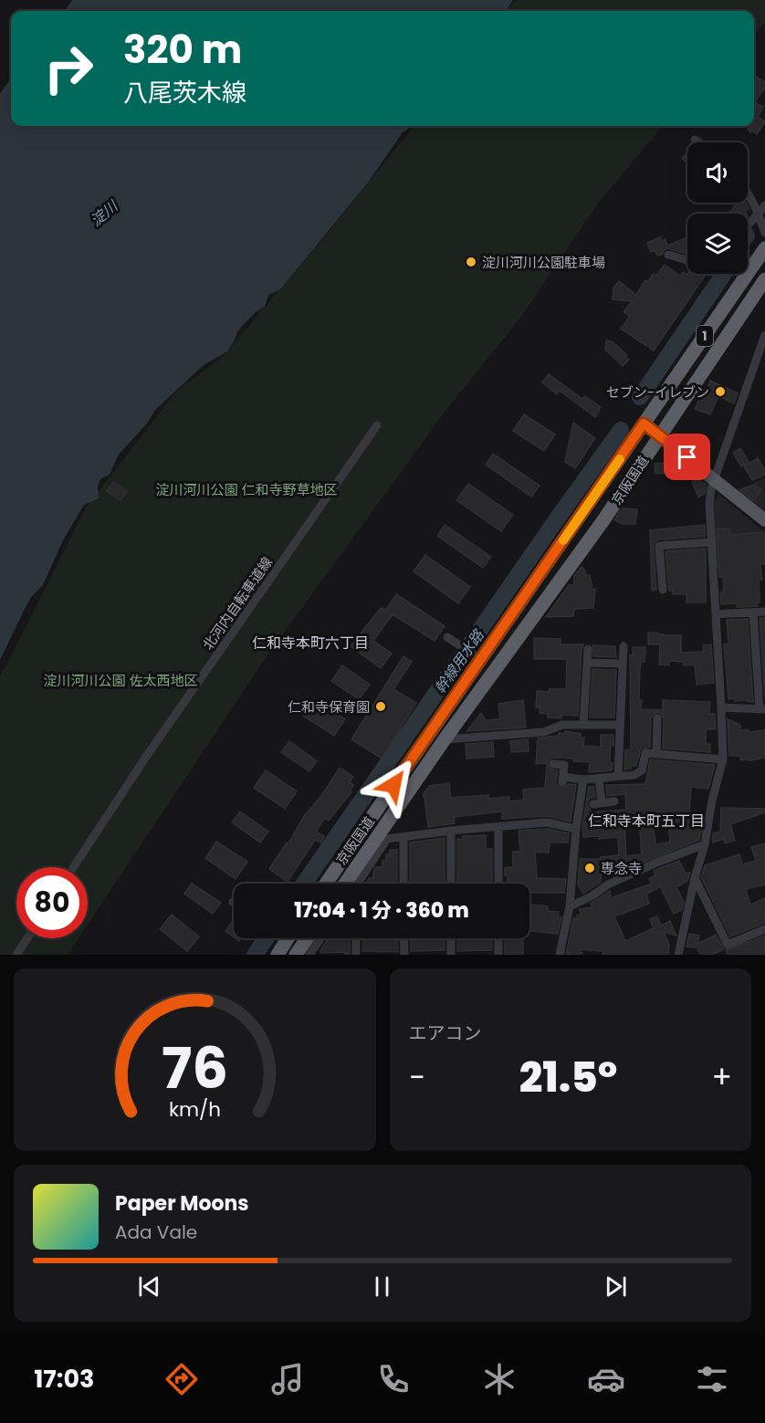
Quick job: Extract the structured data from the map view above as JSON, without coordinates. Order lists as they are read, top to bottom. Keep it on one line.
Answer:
{"streets":{"highway":["1","京阪国道"],"street":["北河内自転車道線"]},"districts":["仁和寺本町六丁目","仁和寺本町五丁目"],"water":["淀川","幹線用水路"],"parks":["淀川河川公園 仁和寺野草地区","淀川河川公園 佐太西地区"],"places":["淀川河川公園駐車場","セブン-イレブン","仁和寺保育園","専念寺"],"page":{"turn":["320 m","八尾茨木線"],"limit":"80","trip":"17:04 · 1 分 · 360 m","tile":"エアコン","heat":["−","21.5°","+"],"song":["Paper Moons","Ada Vale"],"tabs":"17:03","gauge":["76","km/h"]}}
